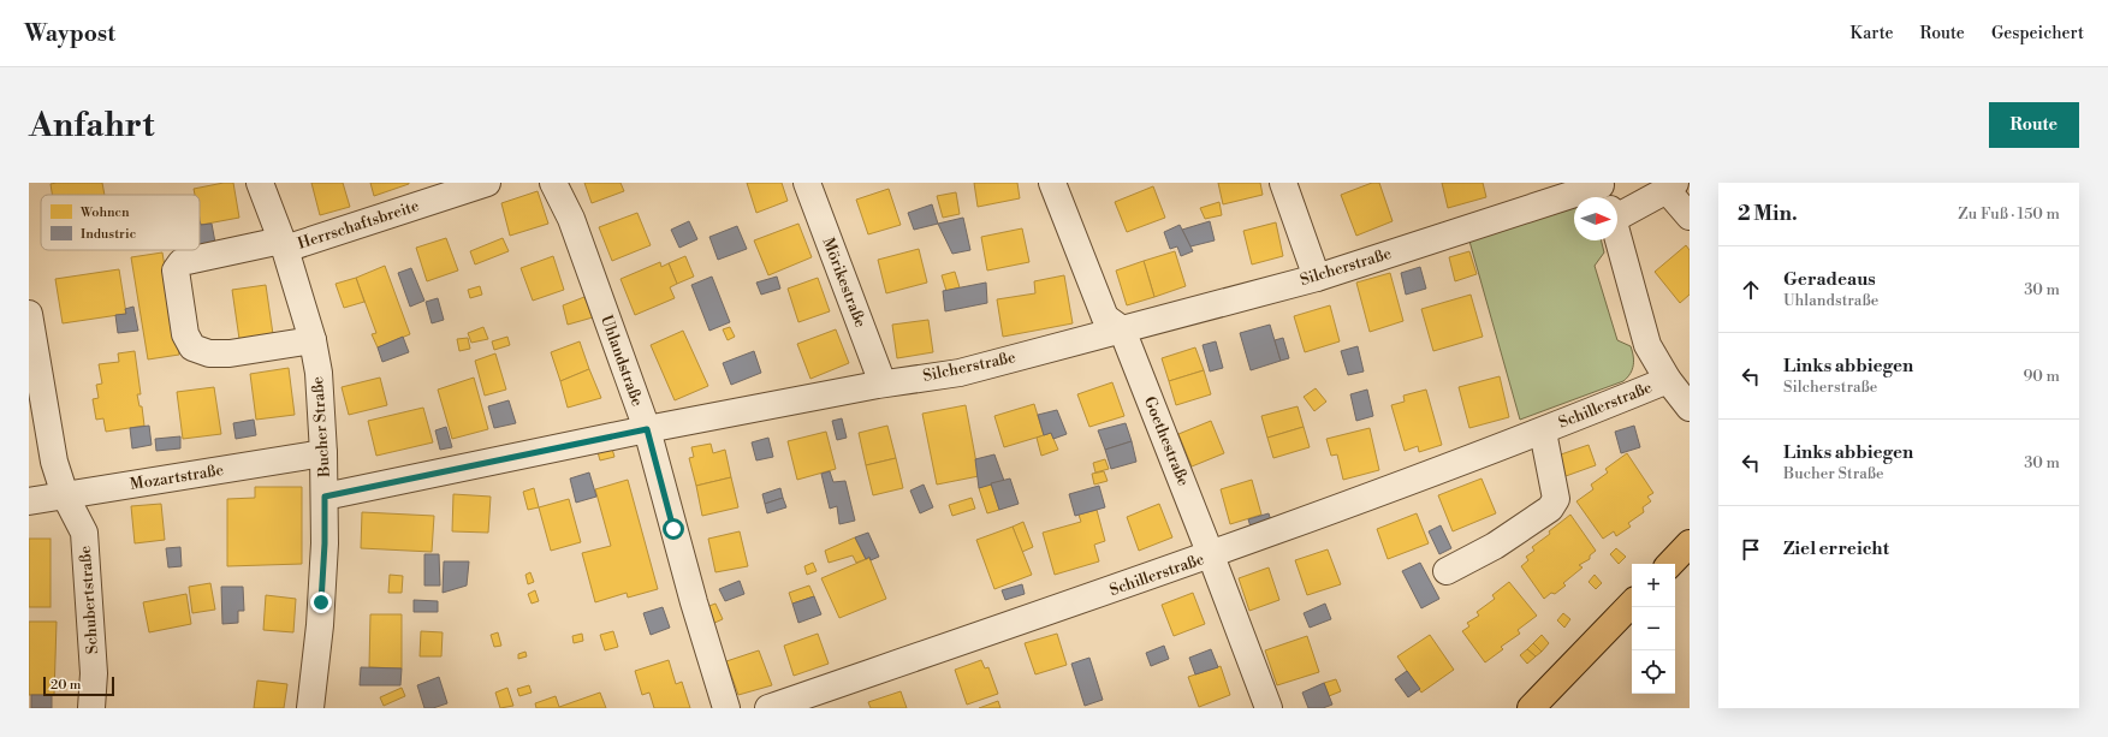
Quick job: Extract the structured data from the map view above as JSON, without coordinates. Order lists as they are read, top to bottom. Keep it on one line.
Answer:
{"streets":{"street":["Herrschaftsbreite","Silcherstraße","Mörikestraße","Uhlandstraße","Schillerstraße","Bucher Straße","Goethestraße","Mozartstraße","Schubertstraße"]},"crossings":[["Herrschaftsbreite","Bucher Straße"],["Silcherstraße","Mörikestraße"],["Silcherstraße","Uhlandstraße"],["Silcherstraße","Bucher Straße"],["Silcherstraße","Goethestraße"],["Schillerstraße","Goethestraße"],["Bucher Straße","Mozartstraße"],["Mozartstraße","Schubertstraße"]],"legend":["Wohnen","Industrie"],"scale_bar":"20 m","north":"right","page":{"header":"Waypost","nav":["Karte","Route","Gespeichert"],"buttons":"Route","title":"Anfahrt","heading":["2 Min.","Zu Fuß · 150 m"],"list":[["Geradeaus","Uhlandstraße","30 m"],["Links abbiegen","Silcherstraße","90 m"],["Links abbiegen","Bucher Straße","30 m"],"Ziel erreicht"],"map_buttons":["+","−"],"scale":"20 m"}}
